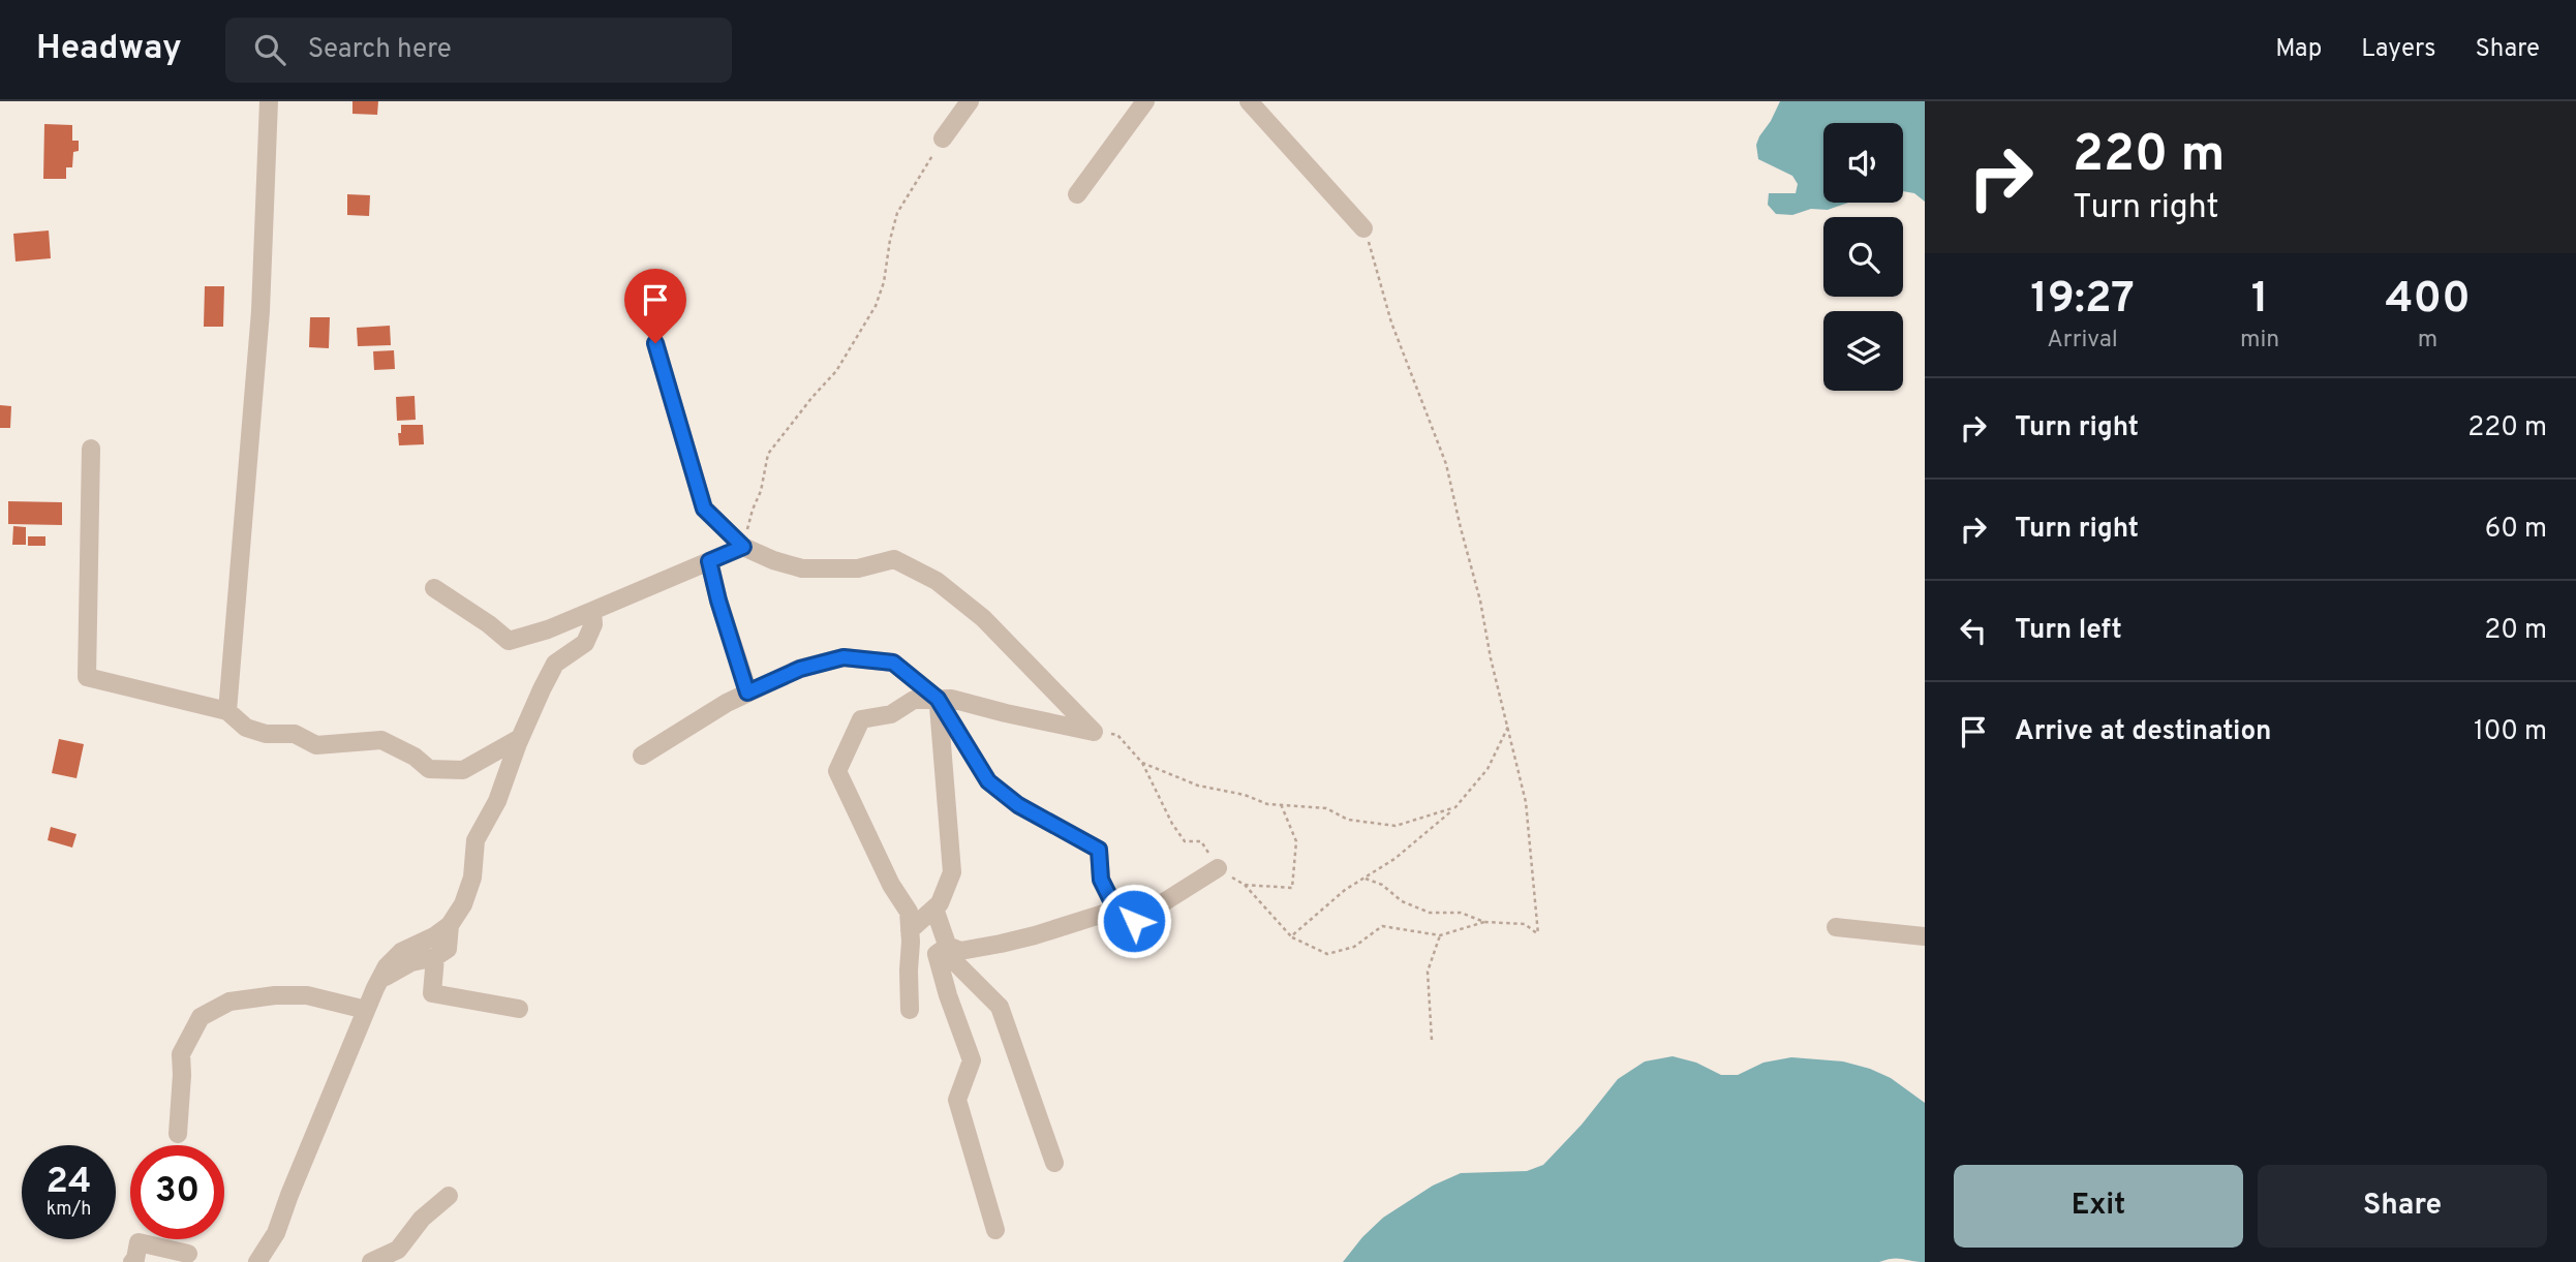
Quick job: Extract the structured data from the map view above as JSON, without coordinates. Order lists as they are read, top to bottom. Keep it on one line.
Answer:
{"page":{"header":"Headway","search":"Search here","nav":["Map","Layers","Share"],"turn":["220 m","Turn right"],"eta":["19:27","Arrival","1","min","400","m"],"list":[{"name":"Turn right","value":"220 m"},{"name":"Turn right","value":"60 m"},{"name":"Turn left","value":"20 m"},{"name":"Arrive at destination","value":"100 m"}],"speed":"24 km/h","limit":"30","buttons":["Exit","Share"]}}
